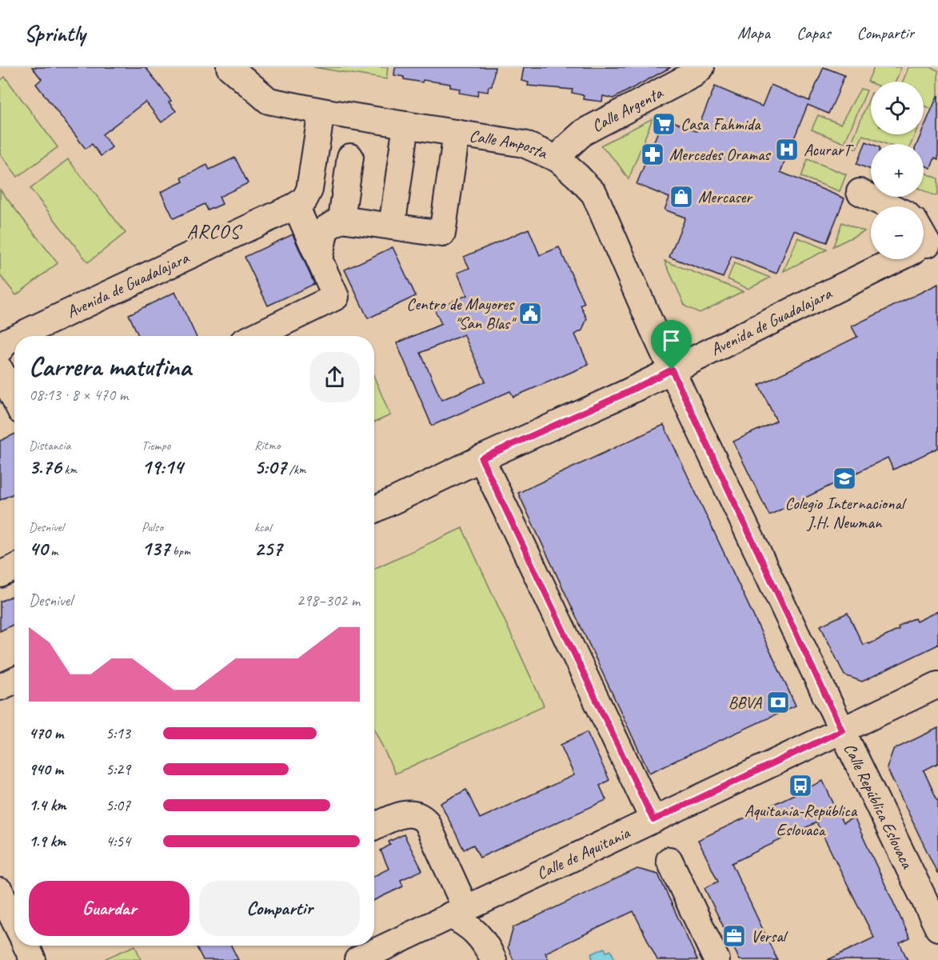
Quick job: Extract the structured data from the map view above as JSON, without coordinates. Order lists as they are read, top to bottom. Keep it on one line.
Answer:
{"streets":{"street":["Calle Argenta","Calle Amposta","Avenida de Guadalajara","Calle República Eslovaca","Calle de Aquitania"]},"crossings":[["Calle Argenta","Calle Amposta"],["Calle Amposta","Avenida de Guadalajara"],["Calle Amposta","Calle República Eslovaca"],["Avenida de Guadalajara","Calle República Eslovaca"],["Calle República Eslovaca","Calle de Aquitania"]],"districts":["ARCOS"],"places":{"supermarket":["Casa Fahmida"],"hospital":["AcurarT"],"pharmacy":["Mercedes Oramas"],"shop":["Mercaser"],"public building":["Centro de Mayores \"San Blas\""],"school or university":["Colegio Internacional J.H. Newman"],"bank":["BBVA"],"bus stop":["Aquitania-República Eslovaca"],"office":["Versal"]},"page":{"header":"Sprintly","nav":["Mapa","Capas","Compartir"],"map_buttons":["+","−"],"heading":["Carrera matutina","08:13 · 8 × 470 m"],"stats":[["Distancia","3.76 km"],["Tiempo","19:14"],["Ritmo","5:07 /km"],["Desnivel","40 m"],["Pulso","137 bpm"],["kcal","257"]],"chart":["Desnivel","298–302 m"],"list":[{"name":"470 m","note":"5:13"},{"name":"940 m","note":"5:29"},{"name":"1.4 km","note":"5:07"},{"name":"1.9 km","note":"4:54"}],"buttons":["Guardar","Compartir"]}}
